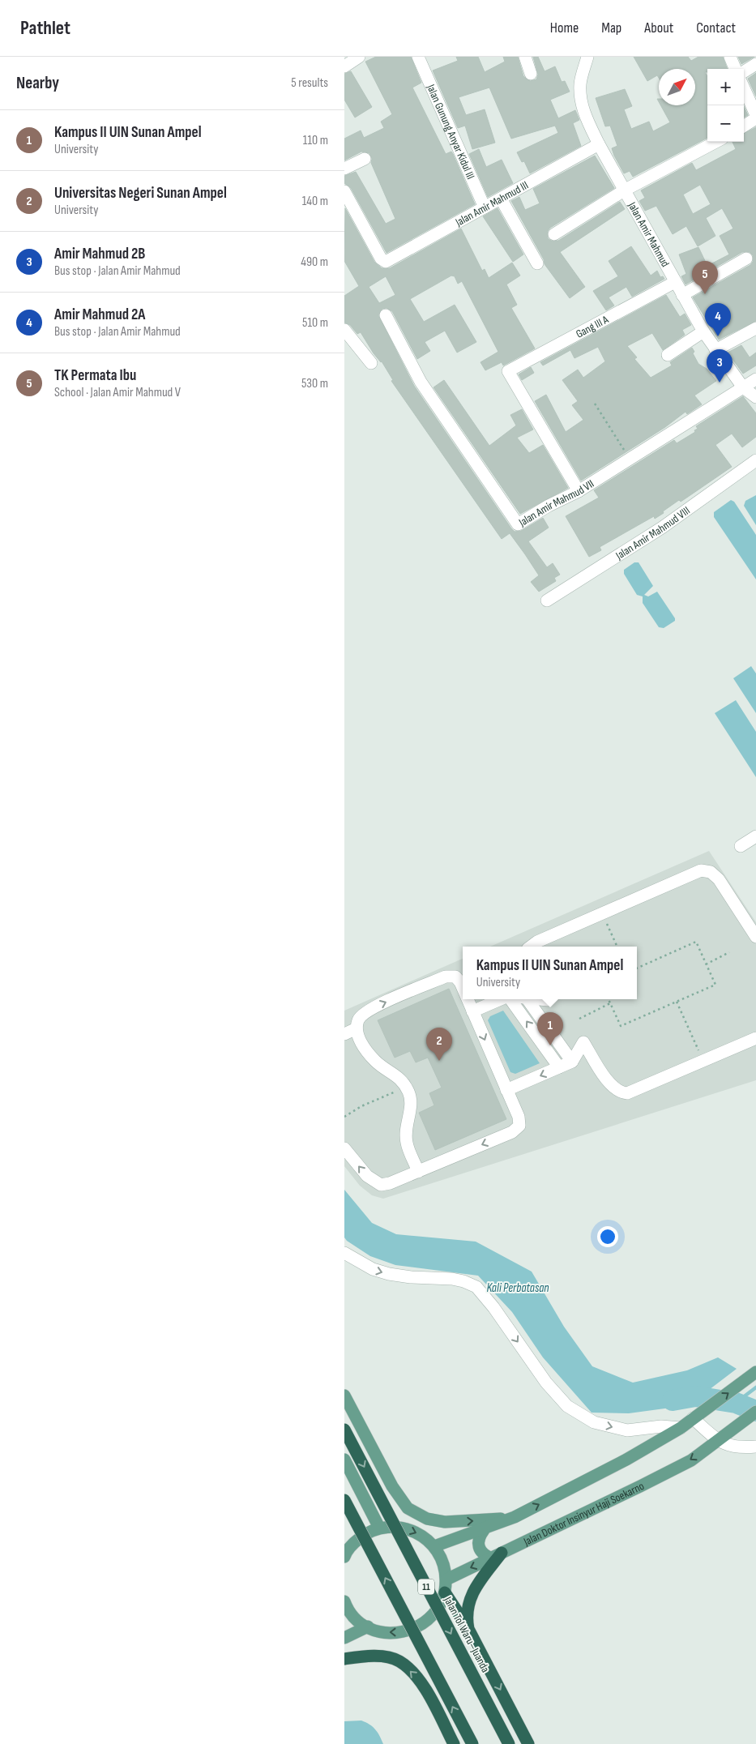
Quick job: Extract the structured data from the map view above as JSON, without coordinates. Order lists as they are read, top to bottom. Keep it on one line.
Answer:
{"streets":{"highway":["11","Jalan Tol Waru–Juanda"],"main road":["Jalan Doktor Insinyur Haji Soekarno"],"street":["Jalan Gunung Anyar Kidul III","Jalan Amir Mahmud III","Jalan Amir Mahmud","Gang III A","Jalan Amir Mahmud VII","Jalan Amir Mahmud VIII"]},"crossings":[["Jalan Gunung Anyar Kidul III","Jalan Amir Mahmud III"],["Jalan Amir Mahmud III","Jalan Amir Mahmud"],["Jalan Amir Mahmud","Gang III A"],["Jalan Amir Mahmud","Jalan Amir Mahmud VII"],["Gang III A","Jalan Amir Mahmud VII"]],"water":["Kali Perbatasan"],"north":"top right","page":{"header":"Pathlet","nav":["Home","Map","About","Contact"],"heading":["Nearby","5 results"],"map_buttons":["+","−"],"list":[{"mark":"1","name":"Kampus II UIN Sunan Ampel","note":"University","value":"110 m"},{"mark":"2","name":"Universitas Negeri Sunan Ampel","note":"University","value":"140 m"},{"mark":"3","name":"Amir Mahmud 2B","note":"Bus stop · Jalan Amir Mahmud","value":"490 m"},{"mark":"4","name":"Amir Mahmud 2A","note":"Bus stop · Jalan Amir Mahmud","value":"510 m"},{"mark":"5","name":"TK Permata Ibu","note":"School · Jalan Amir Mahmud V","value":"530 m"}],"pins":["5","4","3","1","2"],"popup":["Kampus II UIN Sunan Ampel","University"]}}
